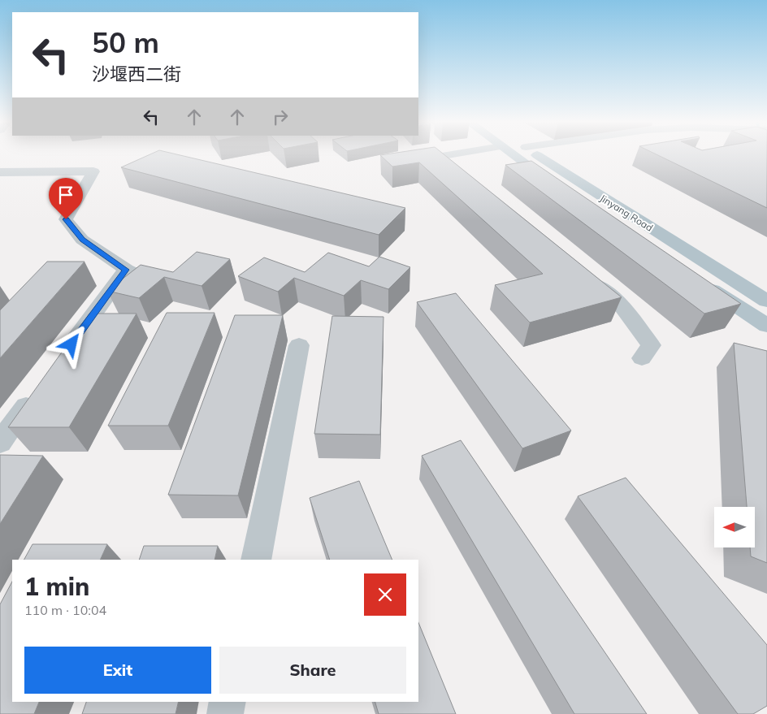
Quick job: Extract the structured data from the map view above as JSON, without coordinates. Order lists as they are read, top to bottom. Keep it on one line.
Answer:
{"streets":{"main road":["Jinyang Road"]},"north":"left","page":{"turn":["50 m","沙堰西二街"],"heading":["1 min","110 m · 10:04"],"buttons":["Exit","Share"]}}
